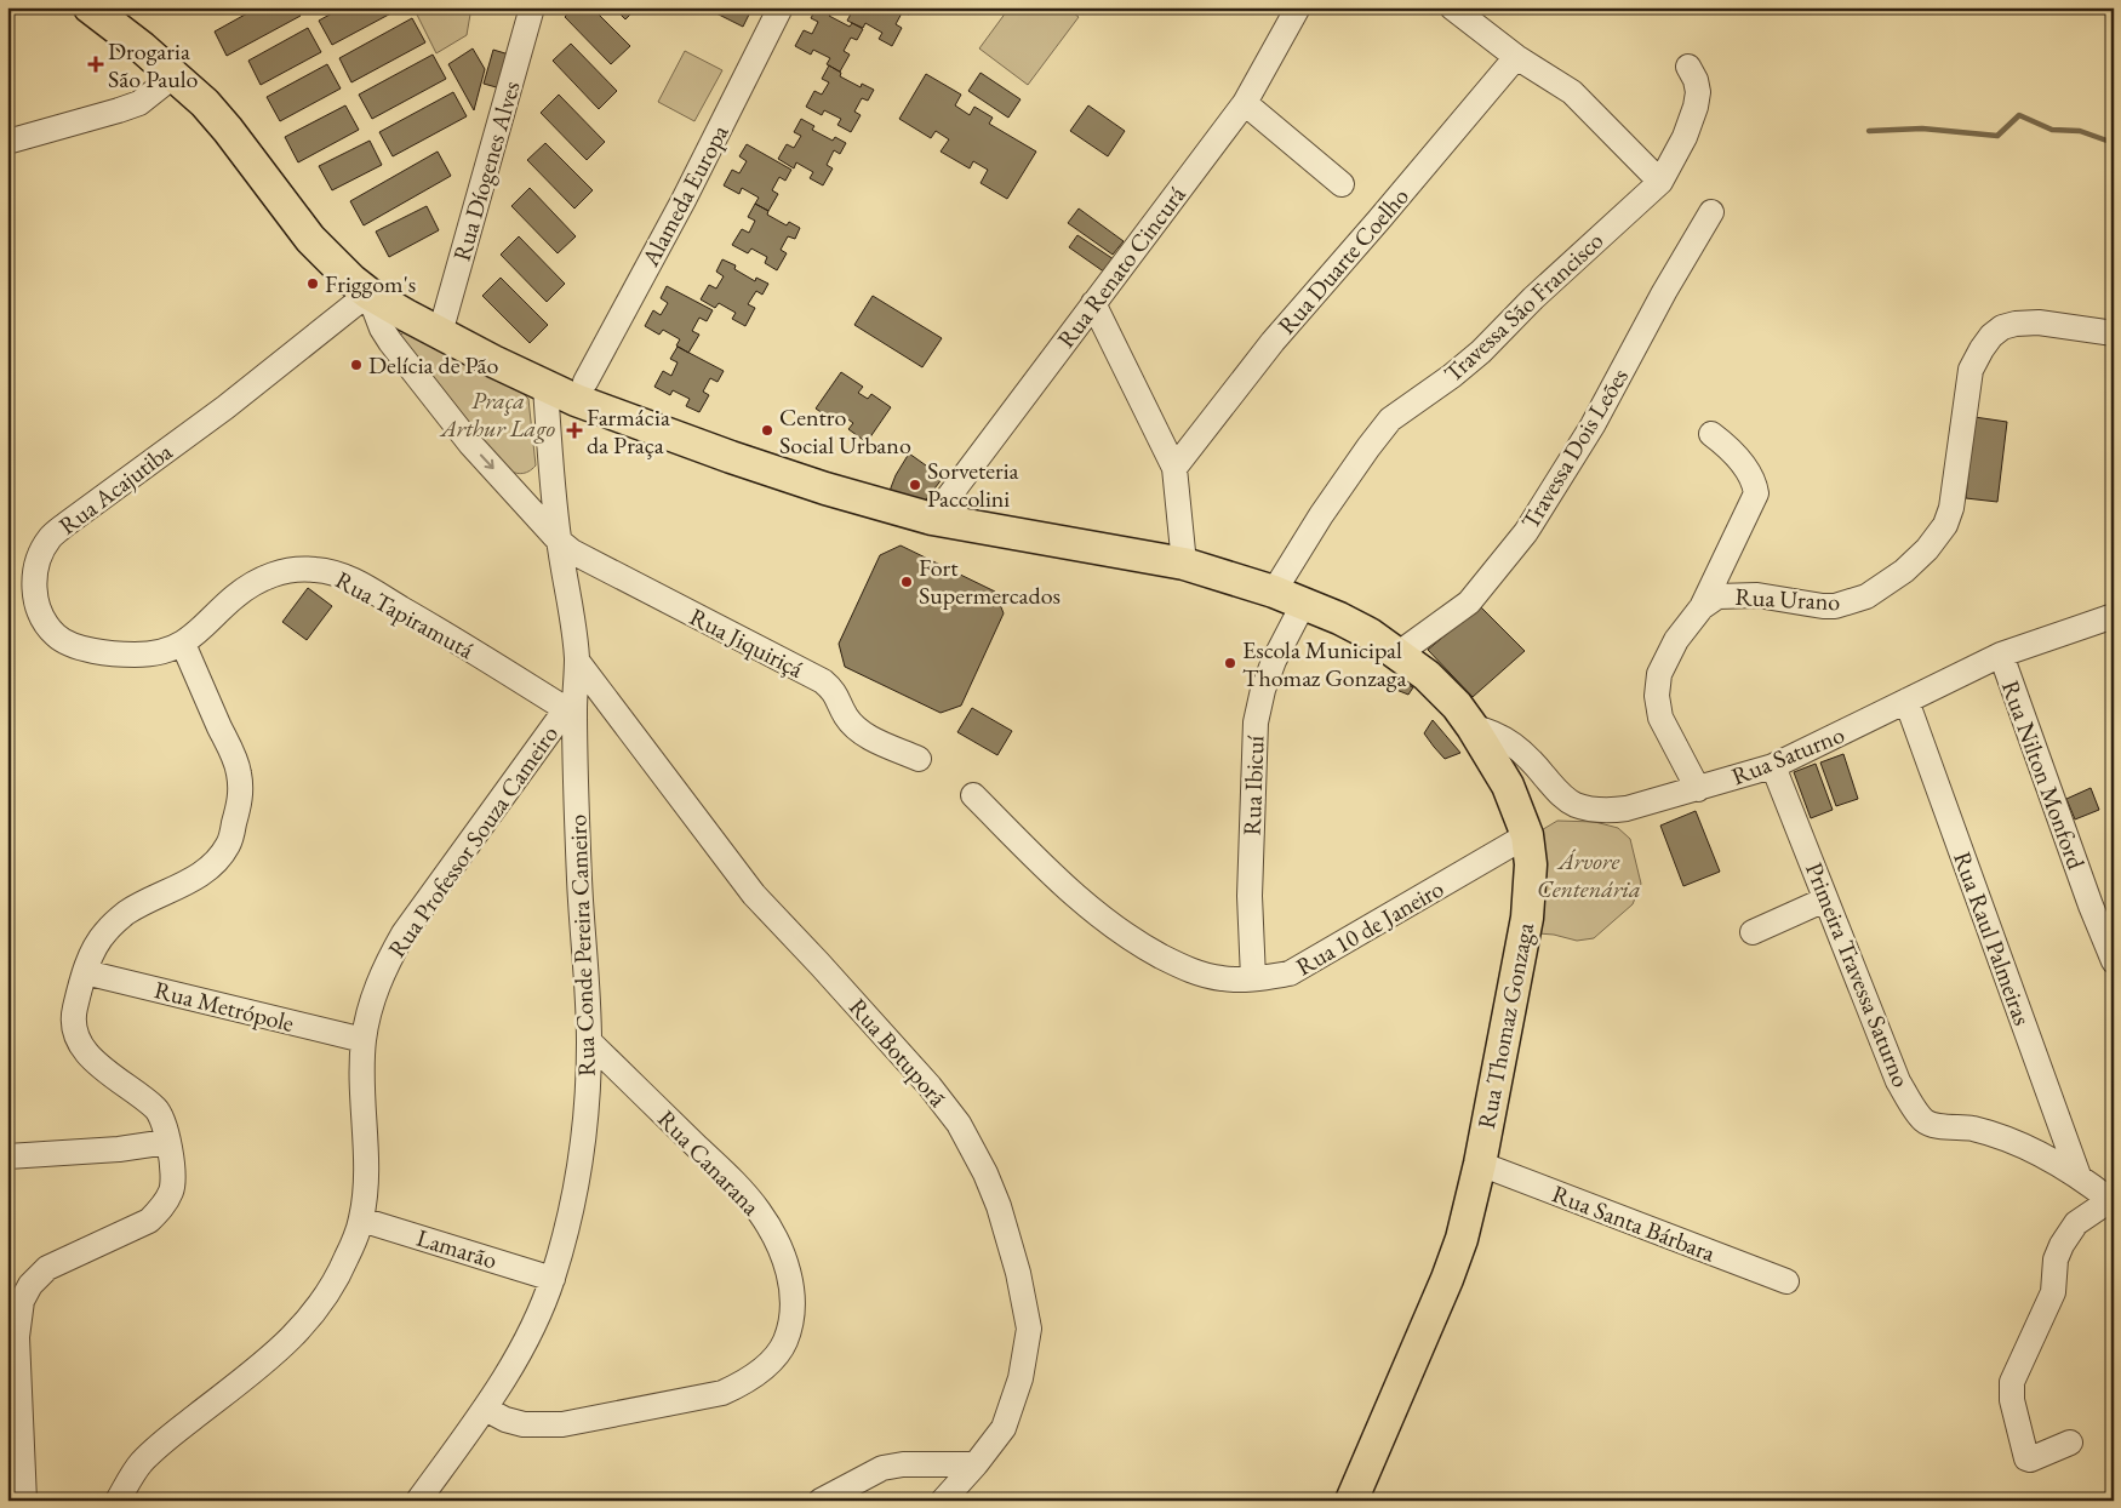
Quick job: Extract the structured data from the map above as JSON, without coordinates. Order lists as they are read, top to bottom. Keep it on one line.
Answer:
{"streets":{"main road":["Rua Thomaz Gonzaga"],"street":["Rua Díogenes Alves","Alameda Europa","Rua Duarte Coelho","Rua Renato Cincurá","Travessa São Francisco","Travessa Dois Leões","Rua Acajutiba","Rua Urano","Rua Tapiramutá","Rua Jiquiriçá","Rua Saturno","Rua Nilton Monford","Rua Ibicuí","Rua Professor Souza Cameiro","Rua 10 de Janeiro","Rua Raul Palmeiras","Rua Conde Pereira Cameiro","Primeira Travessa Saturno","Rua Metrópole","Rua Botuporã","Rua Canarana","Rua Santa Bárbara","Lamarão"]},"crossings":[["Rua Díogenes Alves","Rua Thomaz Gonzaga"],["Rua Renato Cincurá","Rua Thomaz Gonzaga"],["Travessa São Francisco","Rua Thomaz Gonzaga"],["Travessa Dois Leões","Rua Thomaz Gonzaga"],["Rua Acajutiba","Rua Tapiramutá"],["Rua Acajutiba","Rua Thomaz Gonzaga"],["Rua Urano","Rua Saturno"],["Rua Tapiramutá","Rua Professor Souza Cameiro"],["Rua Tapiramutá","Rua Conde Pereira Cameiro"],["Rua Jiquiriçá","Rua Conde Pereira Cameiro"],["Rua Saturno","Rua Nilton Monford"],["Rua Saturno","Rua Raul Palmeiras"],["Rua Saturno","Primeira Travessa Saturno"],["Rua Saturno","Rua Thomaz Gonzaga"],["Rua Ibicuí","Rua 10 de Janeiro"],["Rua Ibicuí","Rua Thomaz Gonzaga"],["Rua Professor Souza Cameiro","Rua Conde Pereira Cameiro"],["Rua Professor Souza Cameiro","Rua Metrópole"],["Rua Professor Souza Cameiro","Lamarão"],["Rua 10 de Janeiro","Rua Thomaz Gonzaga"],["Rua Raul Palmeiras","Primeira Travessa Saturno"],["Rua Conde Pereira Cameiro","Rua Thomaz Gonzaga"],["Rua Conde Pereira Cameiro","Rua Botuporã"],["Rua Conde Pereira Cameiro","Rua Canarana"],["Rua Conde Pereira Cameiro","Lamarão"],["Rua Thomaz Gonzaga","Rua Santa Bárbara"]],"parks":["Praça Arthur Lago","Árvore Centenária"],"places":{"health":["Drogaria São Paulo","Farmácia da Praça"],"other":["Friggom's","Delícia de Pão","Centro Social Urbano","Sorveteria Paccolini","Fort Supermercados","Escola Municipal Thomaz Gonzaga"]}}
